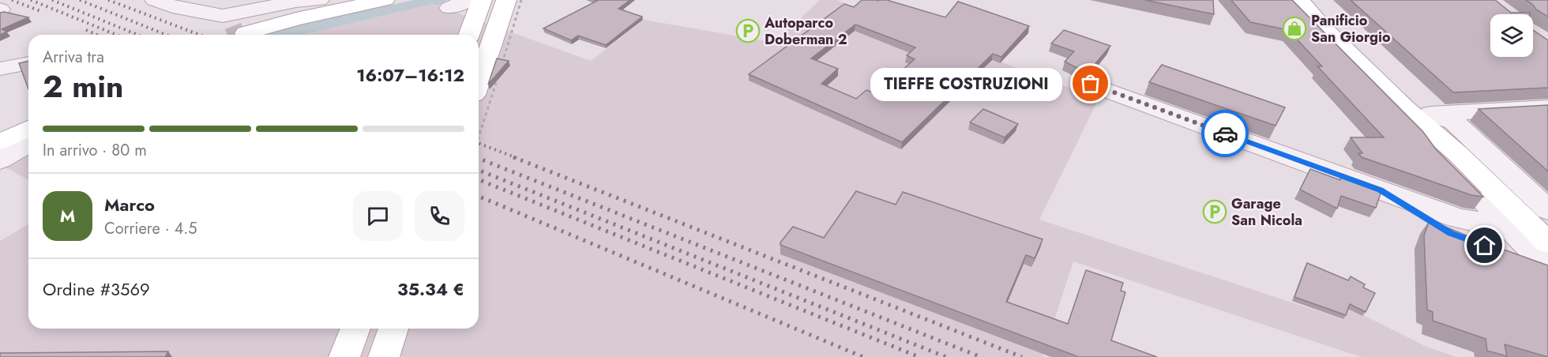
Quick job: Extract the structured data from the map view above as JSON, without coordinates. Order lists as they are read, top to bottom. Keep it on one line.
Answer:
{"places":{"shop":["Panificio San Giorgio"],"parking":["Autoparco Doberman 2","Garage San Nicola"],"other":["TIEFFE COSTRUZIONI"]},"page":{"heading":["2 min","Arriva tra","16:07–16:12"],"panel":["Marco","Corriere · 4.5","Ordine #3569","35.34 €"],"bubble":"TIEFFE COSTRUZIONI","bar":"In arrivo · 80 m","round":"M"}}
